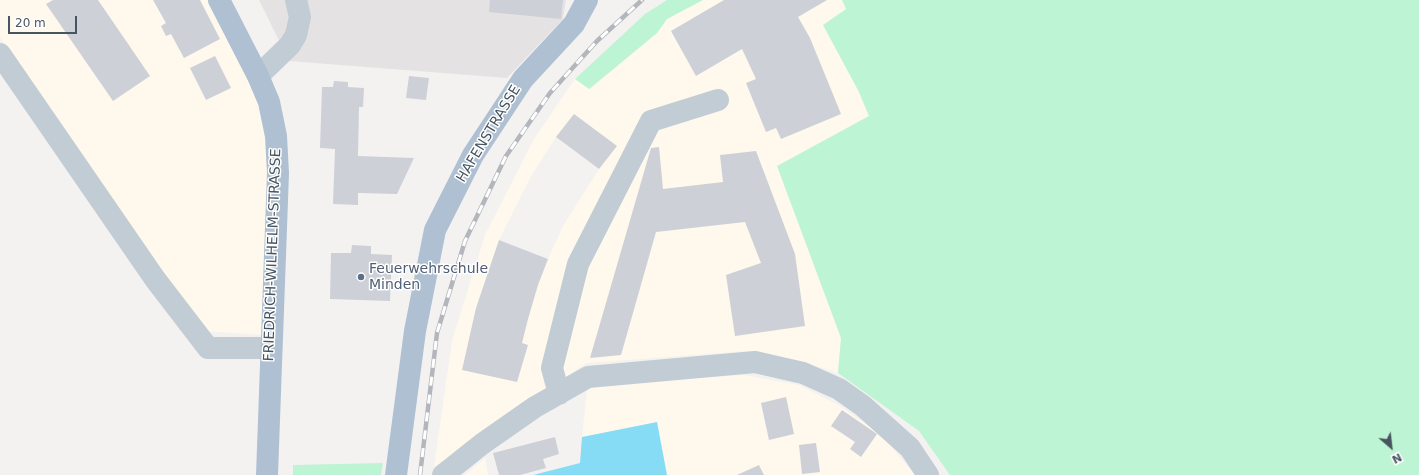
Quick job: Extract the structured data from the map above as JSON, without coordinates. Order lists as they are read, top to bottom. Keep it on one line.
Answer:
{"streets":{"main road":["HAFENSTRASSE","FRIEDRICH-WILHELM-STRASSE"]},"places":["Feuerwehrschule Minden"],"scale_bar":"20 m","north":"bottom right"}
